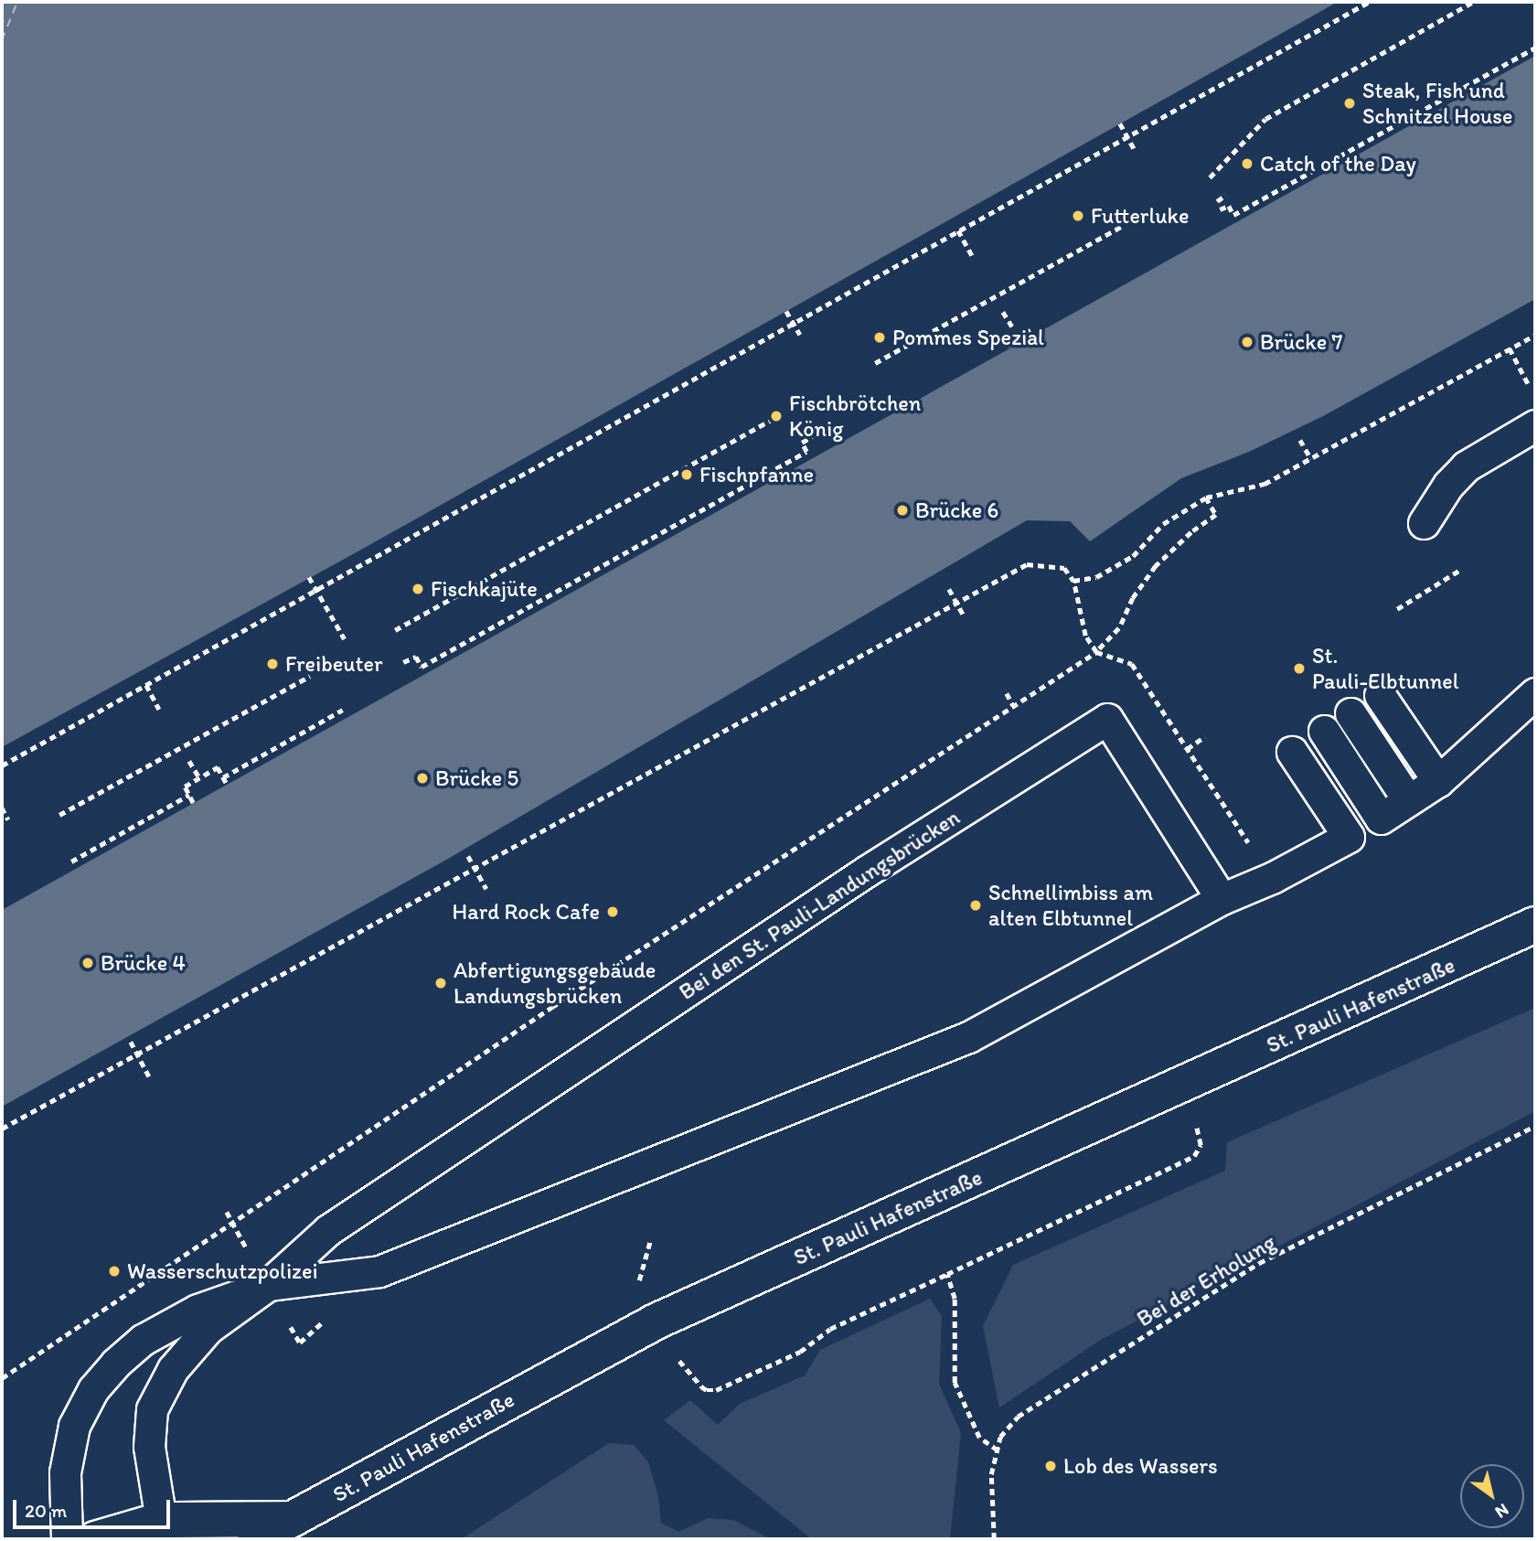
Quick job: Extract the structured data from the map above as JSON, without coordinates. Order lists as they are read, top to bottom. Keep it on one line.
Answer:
{"streets":{"main road":["St. Pauli Hafenstraße"],"lane":["Bei den St. Pauli-Landungsbrücken"],"path":["Bei der Erholung"]},"places":["Steak, Fish und Schnitzel House","Catch of the Day","Futterluke","Pommes Spezial","Brücke 7","Fischbrötchen König","Fischpfanne","Brücke 6","Fischkajüte","Freibeuter","St. Pauli-Elbtunnel","Brücke 5","Schnellimbiss am alten Elbtunnel","Hard Rock Cafe","Brücke 4","Abfertigungsgebäude Landungsbrücken","Wasserschutzpolizei","Lob des Wassers"],"scale_bar":"20 m","north":"bottom right"}
